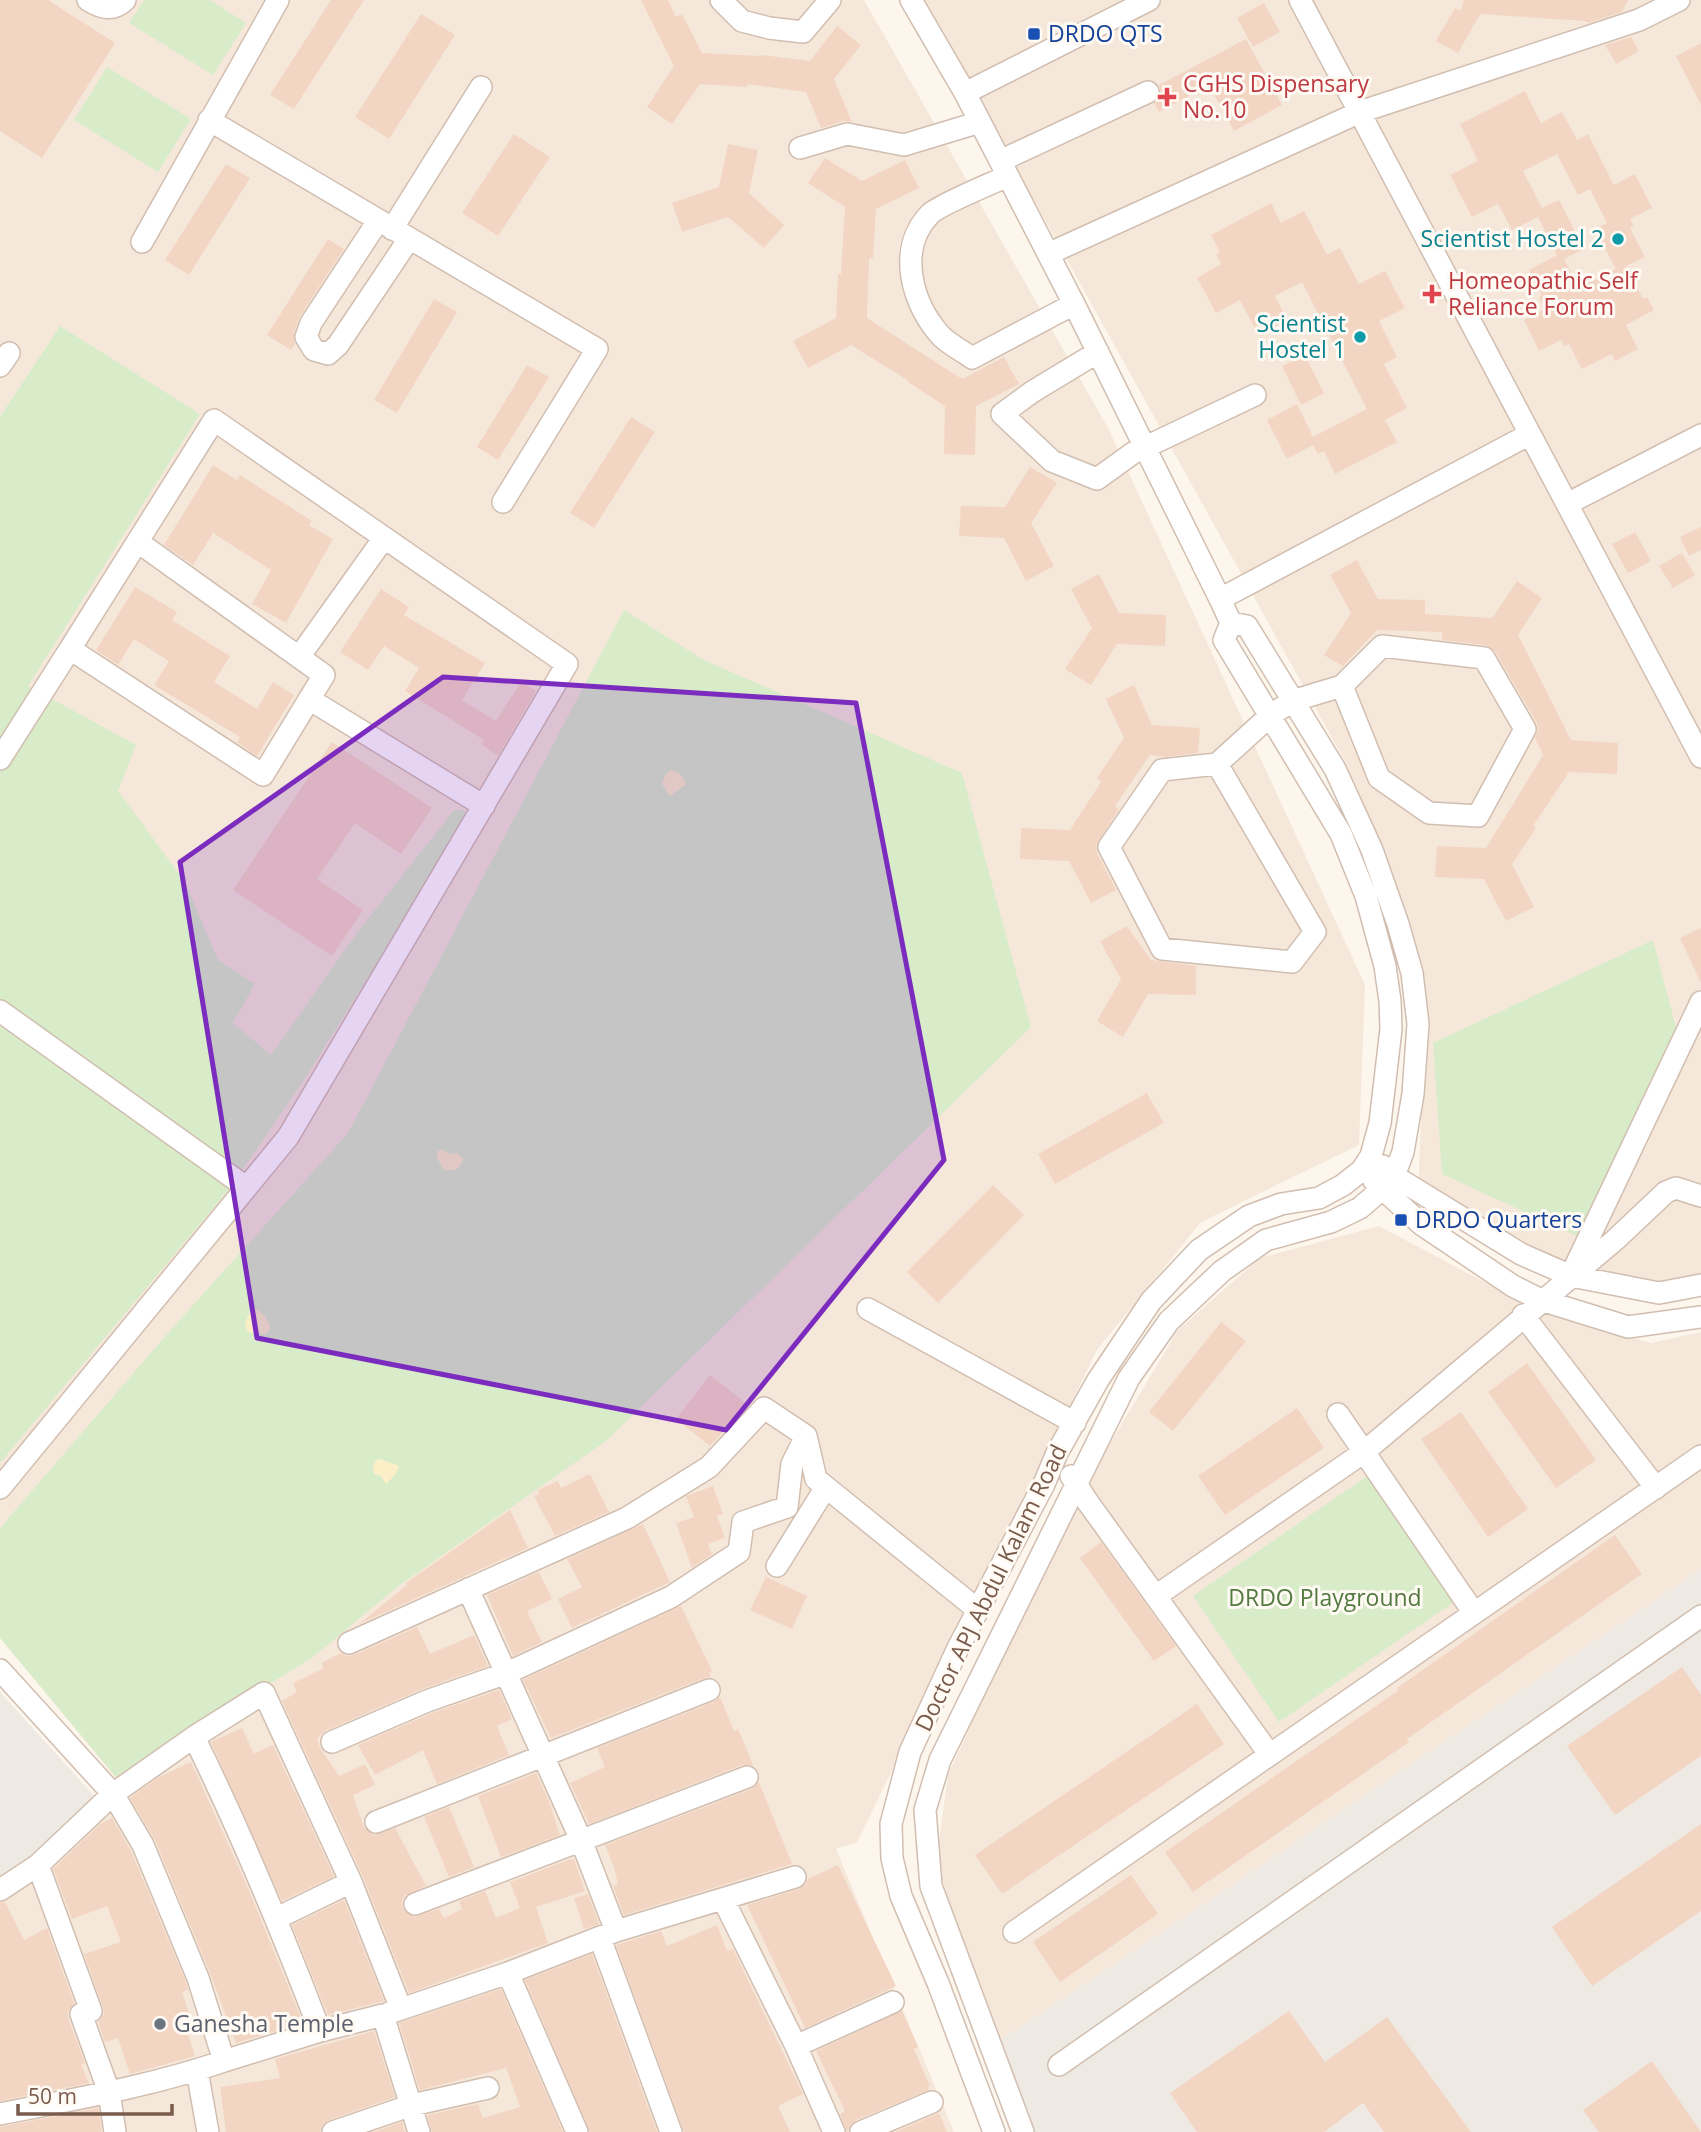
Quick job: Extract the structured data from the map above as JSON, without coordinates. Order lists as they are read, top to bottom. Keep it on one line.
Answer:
{"streets":{"street":["Doctor APJ Abdul Kalam Road"]},"parks":["DRDO Playground"],"places":{"transit":["DRDO QTS","DRDO Quarters"],"health":["CGHS Dispensary No.10","Homeopathic Self Reliance Forum"],"other":["Scientist Hostel 2","Scientist Hostel 1","Ganesha Temple"]},"scale_bar":"50 m"}
